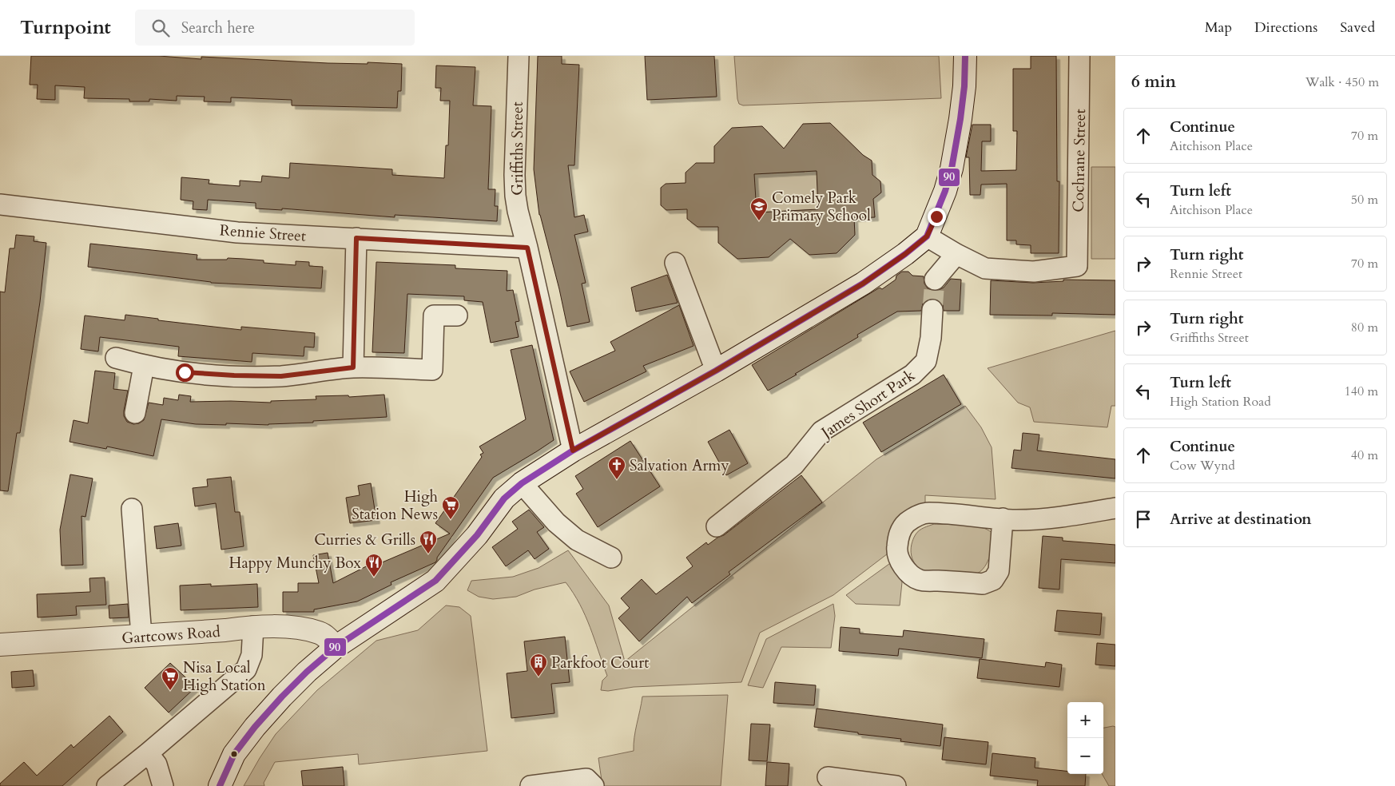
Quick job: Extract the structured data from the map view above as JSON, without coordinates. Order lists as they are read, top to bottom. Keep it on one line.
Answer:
{"streets":{"main road":["Gartcows Road"],"street":["Griffiths Street","Cochrane Street","Rennie Street","James Short Park"]},"crossings":[["Griffiths Street","Rennie Street"]],"places":{"school or university":["Comely Park Primary School"],"church":["Salvation Army"],"supermarket":["High Station News","Nisa Local High Station"],"restaurant":["Curries & Grills","Happy Munchy Box"],"building":["Parkfoot Court"]},"lines":["transit line 90"],"page":{"header":"Turnpoint","search":"Search here","nav":["Map","Directions","Saved"],"heading":["6 min","Walk · 450 m"],"list":[["Continue","Aitchison Place","70 m"],["Turn left","Aitchison Place","50 m"],["Turn right","Rennie Street","70 m"],["Turn right","Griffiths Street","80 m"],["Turn left","High Station Road","140 m"],["Continue","Cow Wynd","40 m"],"Arrive at destination"],"map_buttons":["+","−"]}}
